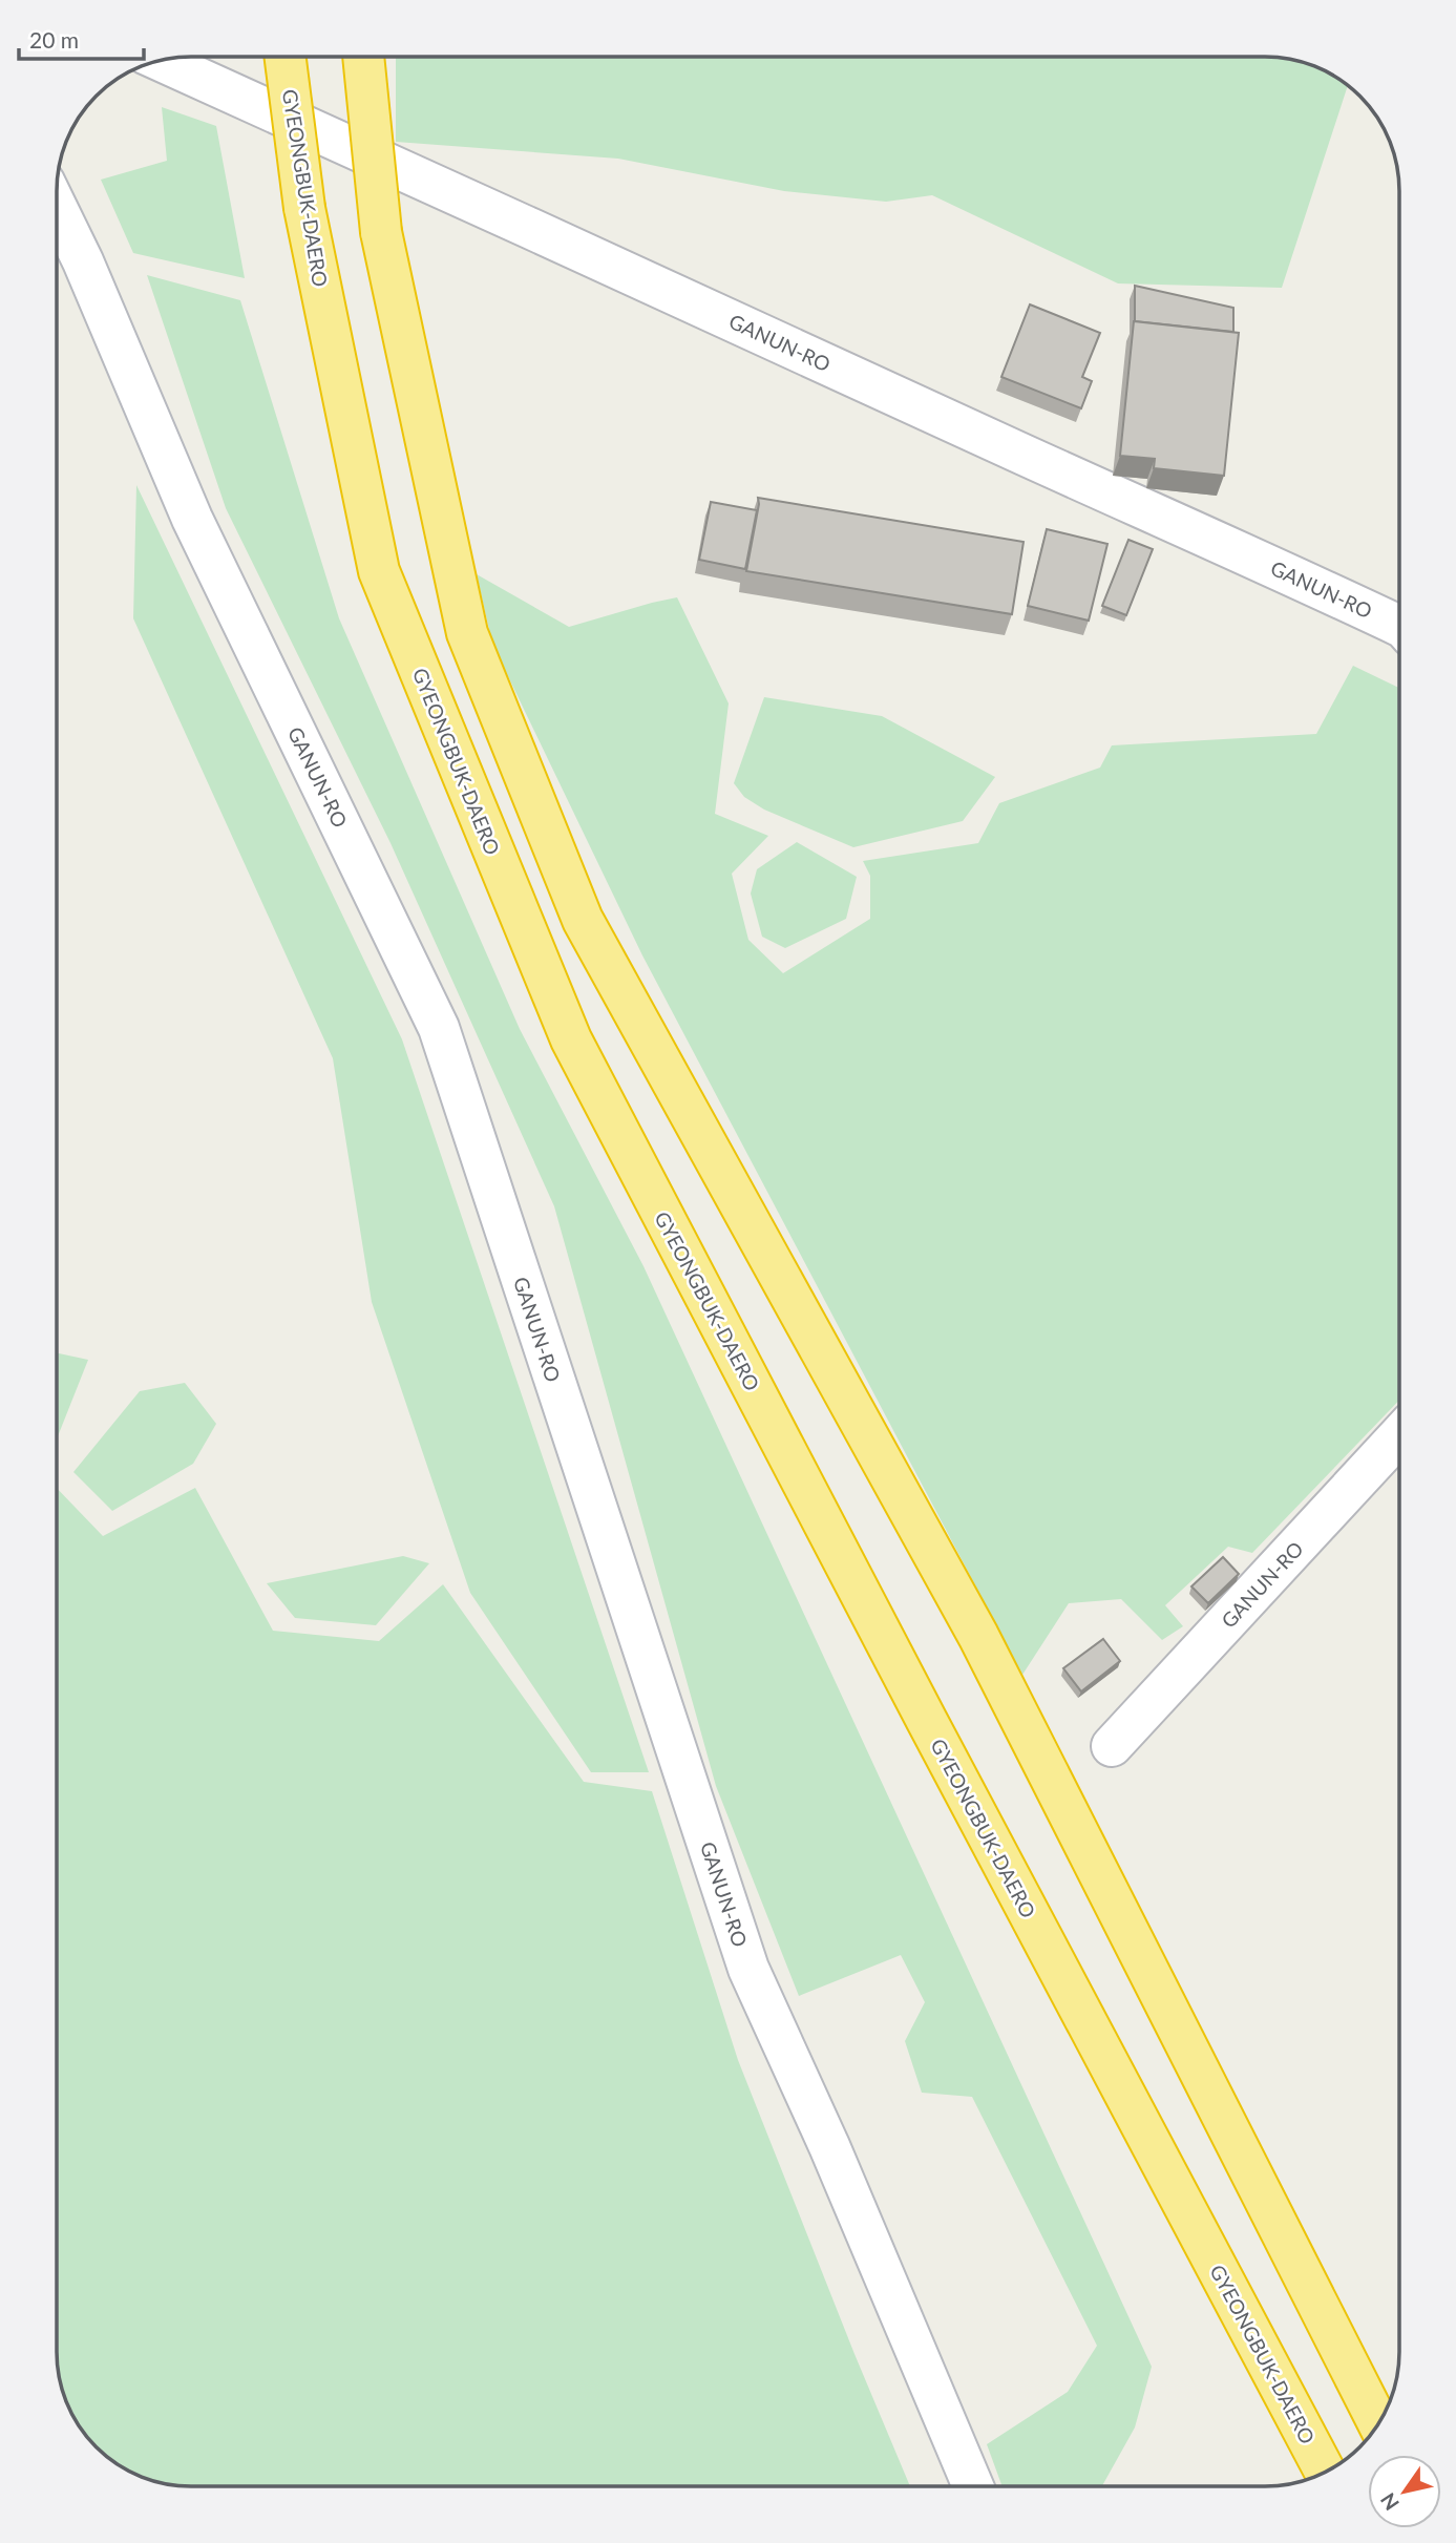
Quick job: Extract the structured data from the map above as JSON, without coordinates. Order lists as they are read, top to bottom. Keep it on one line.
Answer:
{"streets":{"highway":["GYEONGBUK-DAERO"],"street":["GANUN-RO"]},"scale_bar":"20 m","north":"bottom left"}
